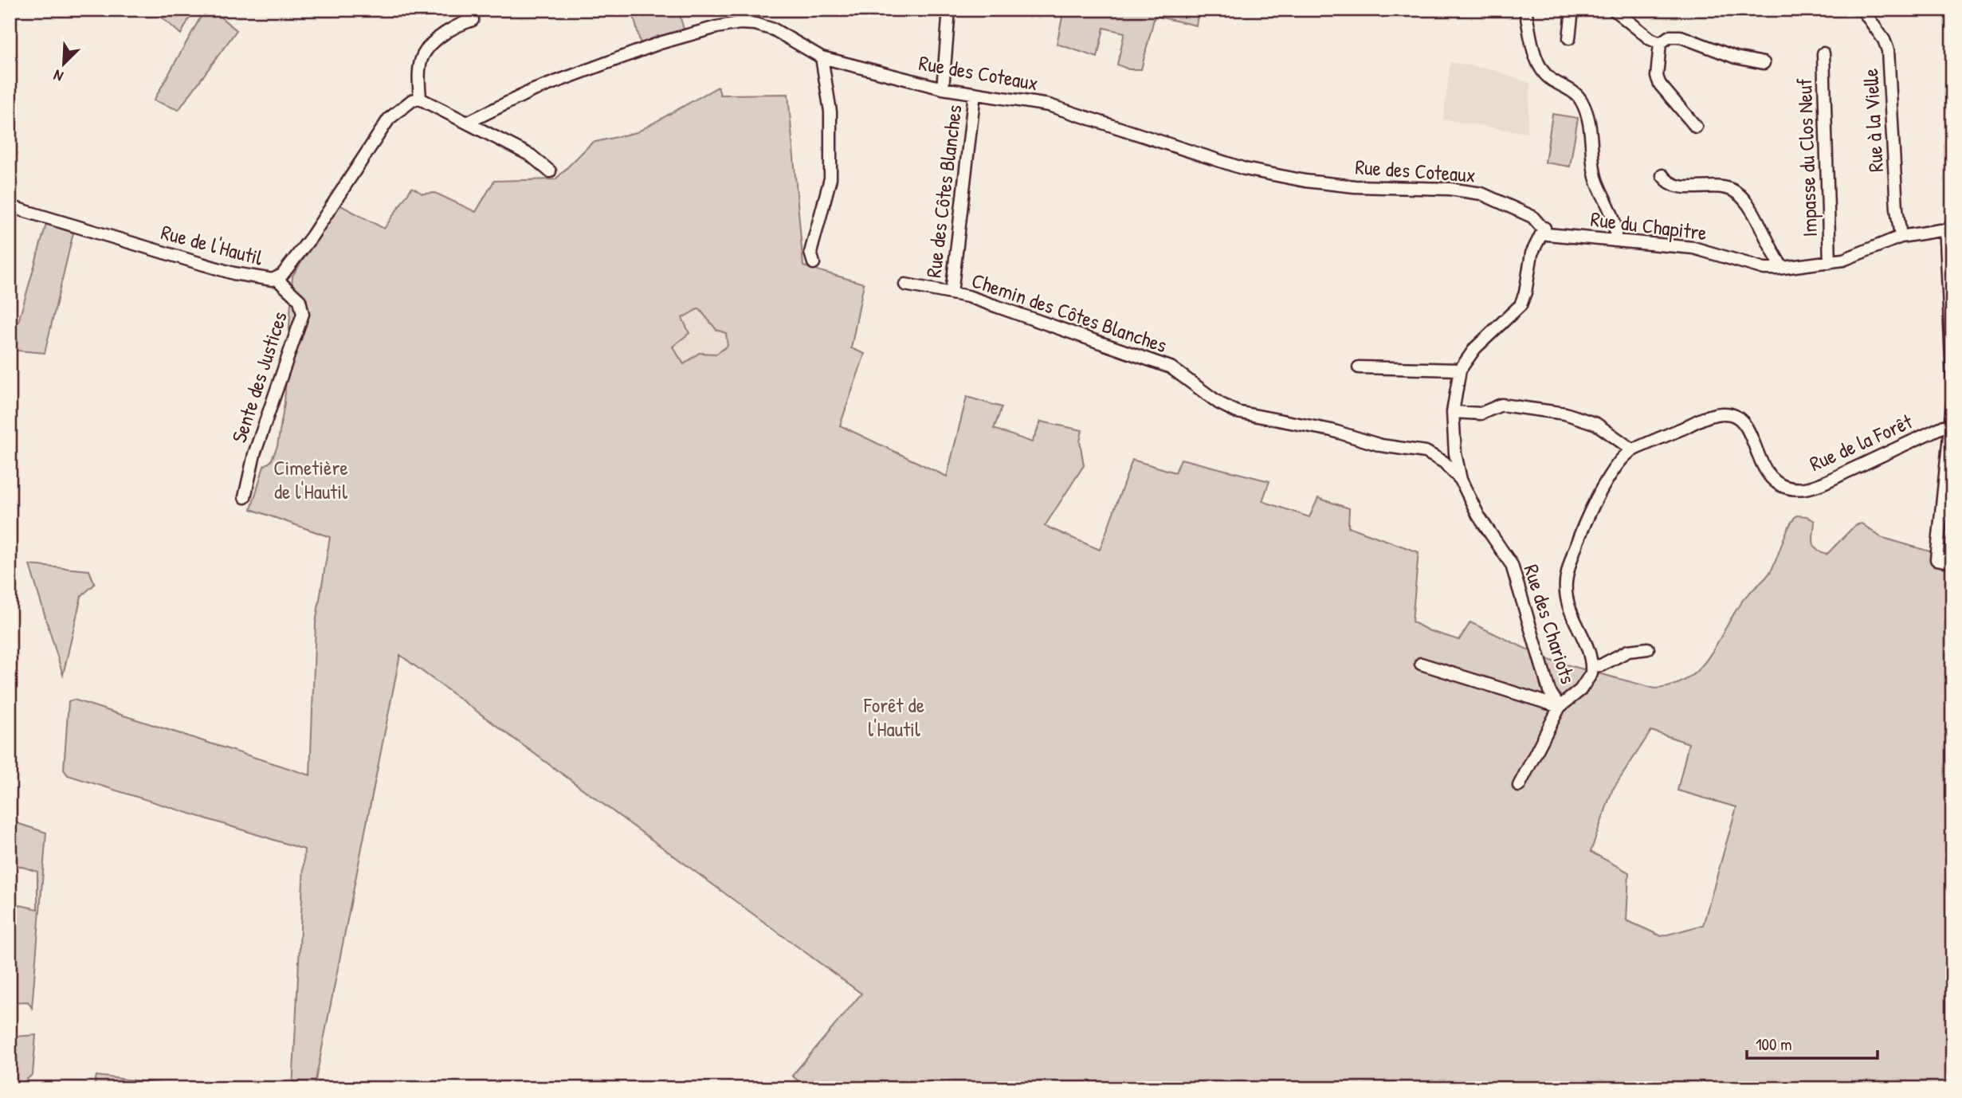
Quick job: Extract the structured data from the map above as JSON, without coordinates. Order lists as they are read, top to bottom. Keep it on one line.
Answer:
{"streets":{"street":["Rue des Coteaux","Rue à la Vielle","Impasse du Clos Neuf","Rue des Côtes Blanches","Rue du Chapitre","Rue de l'Hautil","Chemin des Côtes Blanches","Sente des Justices","Rue de la Forêt","Rue des Chariots"]},"crossings":[["Rue des Coteaux","Rue des Côtes Blanches"],["Rue des Coteaux","Rue du Chapitre"],["Rue des Coteaux","Rue des Chariots"],["Rue à la Vielle","Rue du Chapitre"],["Impasse du Clos Neuf","Rue du Chapitre"],["Rue des Côtes Blanches","Chemin des Côtes Blanches"],["Rue du Chapitre","Rue des Chariots"],["Rue de l'Hautil","Sente des Justices"],["Chemin des Côtes Blanches","Rue des Chariots"]],"parks":["Cimetière de l'Hautil","Forêt de l'Hautil"],"scale_bar":"100 m","north":"bottom left"}
